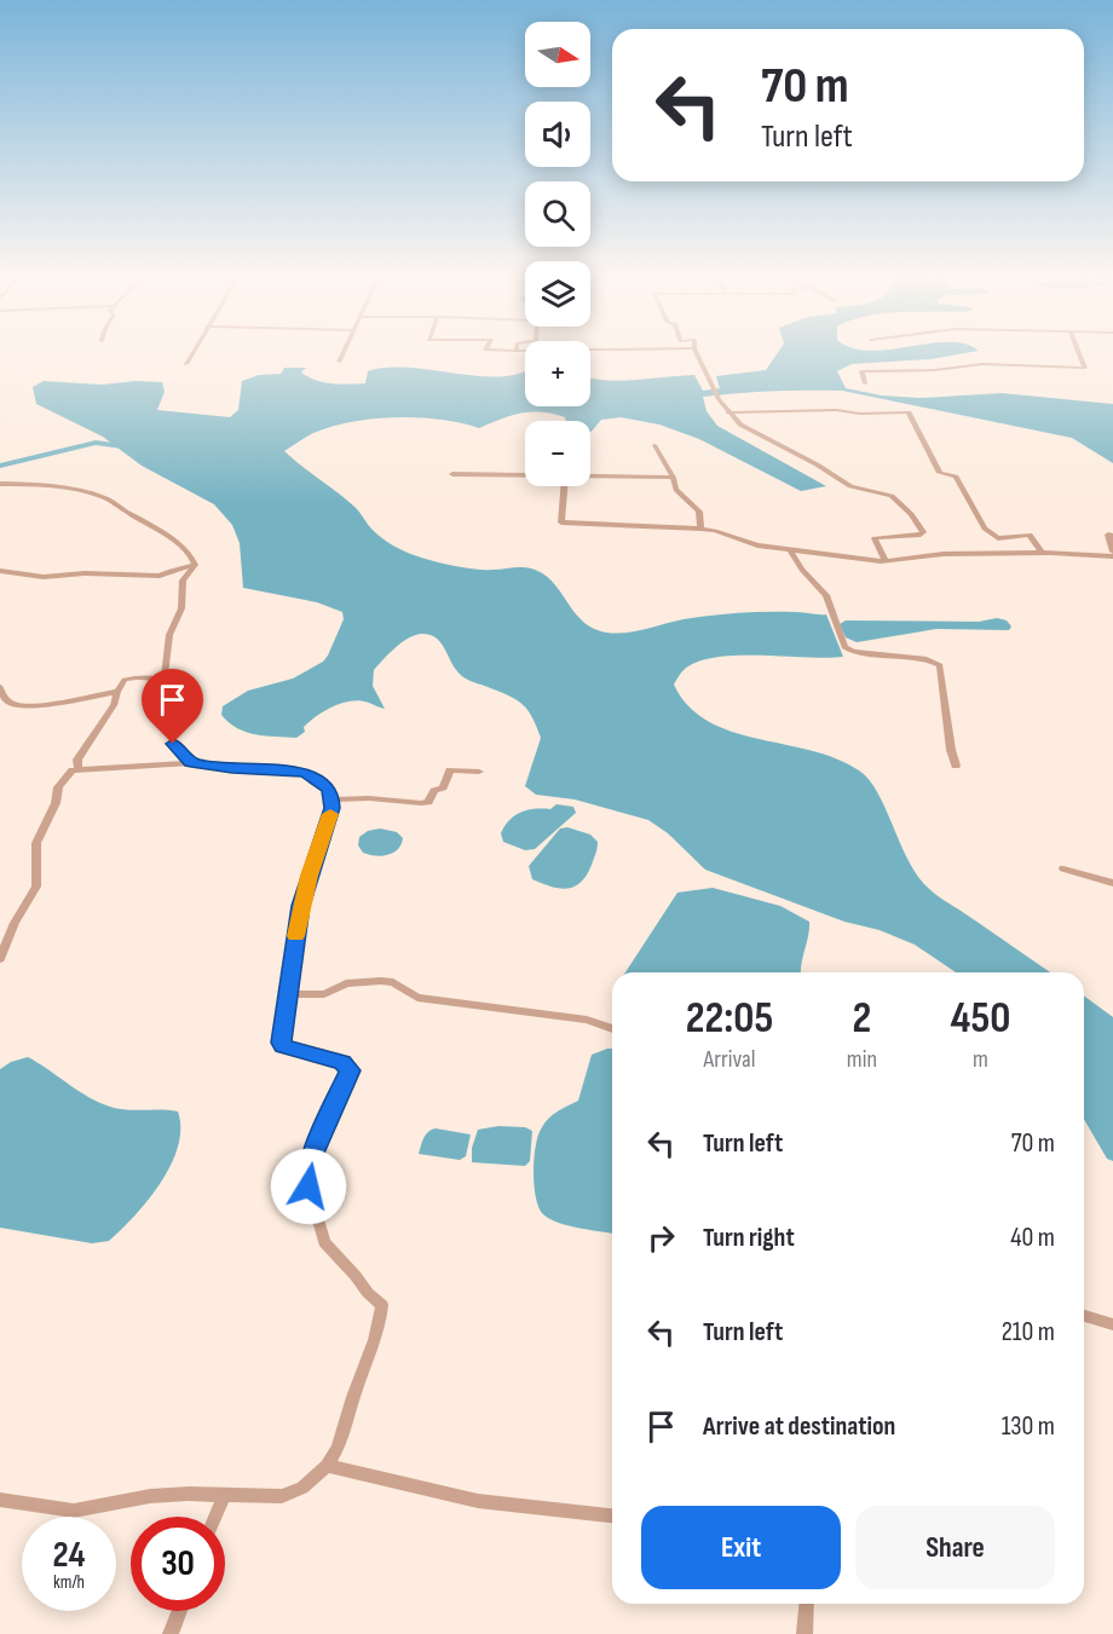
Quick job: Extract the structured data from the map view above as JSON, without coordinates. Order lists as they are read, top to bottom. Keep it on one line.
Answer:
{"north":"right","page":{"map_buttons":["+","−"],"turn":["70 m","Turn left"],"eta":["22:05","Arrival","2","min","450","m"],"list":[{"name":"Turn left","value":"70 m"},{"name":"Turn right","value":"40 m"},{"name":"Turn left","value":"210 m"},{"name":"Arrive at destination","value":"130 m"}],"buttons":["Exit","Share"],"speed":"24 km/h","limit":"30"}}
